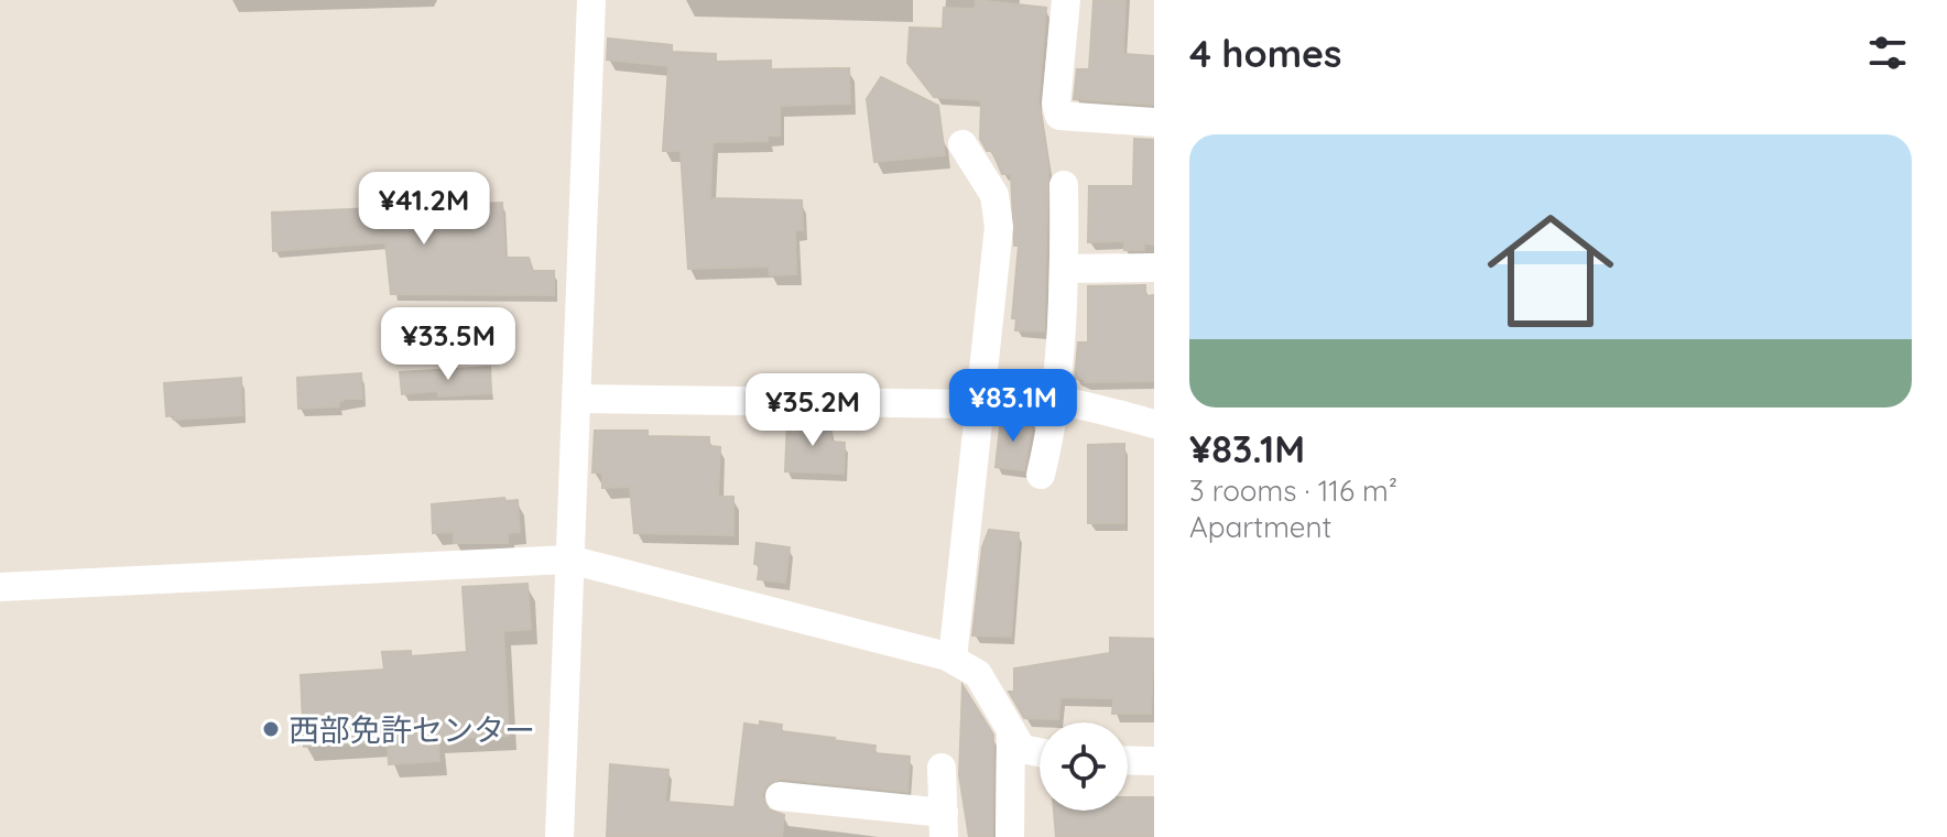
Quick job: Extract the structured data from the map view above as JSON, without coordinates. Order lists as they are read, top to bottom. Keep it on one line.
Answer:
{"places":["西部免許センター"],"page":{"heading":"4 homes","list":[{"name":"¥83.1M","note":"3 rooms · 116 m² · Apartment"}],"price":["¥41.2M","¥33.5M","¥83.1M","¥35.2M"]}}
